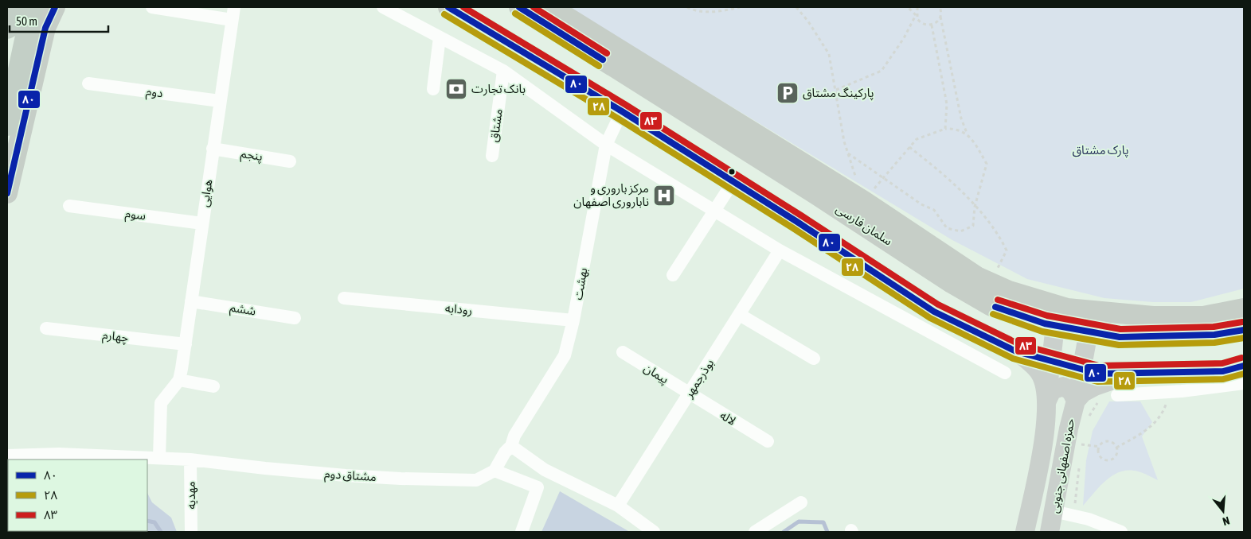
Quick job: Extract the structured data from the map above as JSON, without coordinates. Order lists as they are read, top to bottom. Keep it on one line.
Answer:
{"streets":{"main road":["سلمان فارسی","حمزه اصفهانی جنوبی"],"street":["دوم","مشتاق","پنجم","هوایی","سوم","بهشت","ششم","رودابه","چهارم","پیمان","بوذرجمهر","لاله","مشتاق دوم","مهدیه"]},"crossings":[["دوم","هوایی"],["پنجم","هوایی"],["هوایی","سوم"],["هوایی","ششم"],["هوایی","چهارم"],["هوایی","مشتاق دوم"],["سلمان فارسی","حمزه اصفهانی جنوبی"],["بهشت","رودابه"],["پیمان","بوذرجمهر"],["پیمان","لاله"],["بوذرجمهر","لاله"],["مشتاق دوم","مهدیه"]],"parks":["پارک مشتاق"],"places":{"bank":["بانک تجارت"],"parking":["پارکینگ مشتاق"],"hospital":["مرکز باروری و ناباروری اصفهان"]},"lines":["transit line ۸۰","transit line ۸۳","transit line ۲۸"],"legend":["۸۰","۲۸","۸۳"],"scale_bar":"50 m","north":"bottom"}
